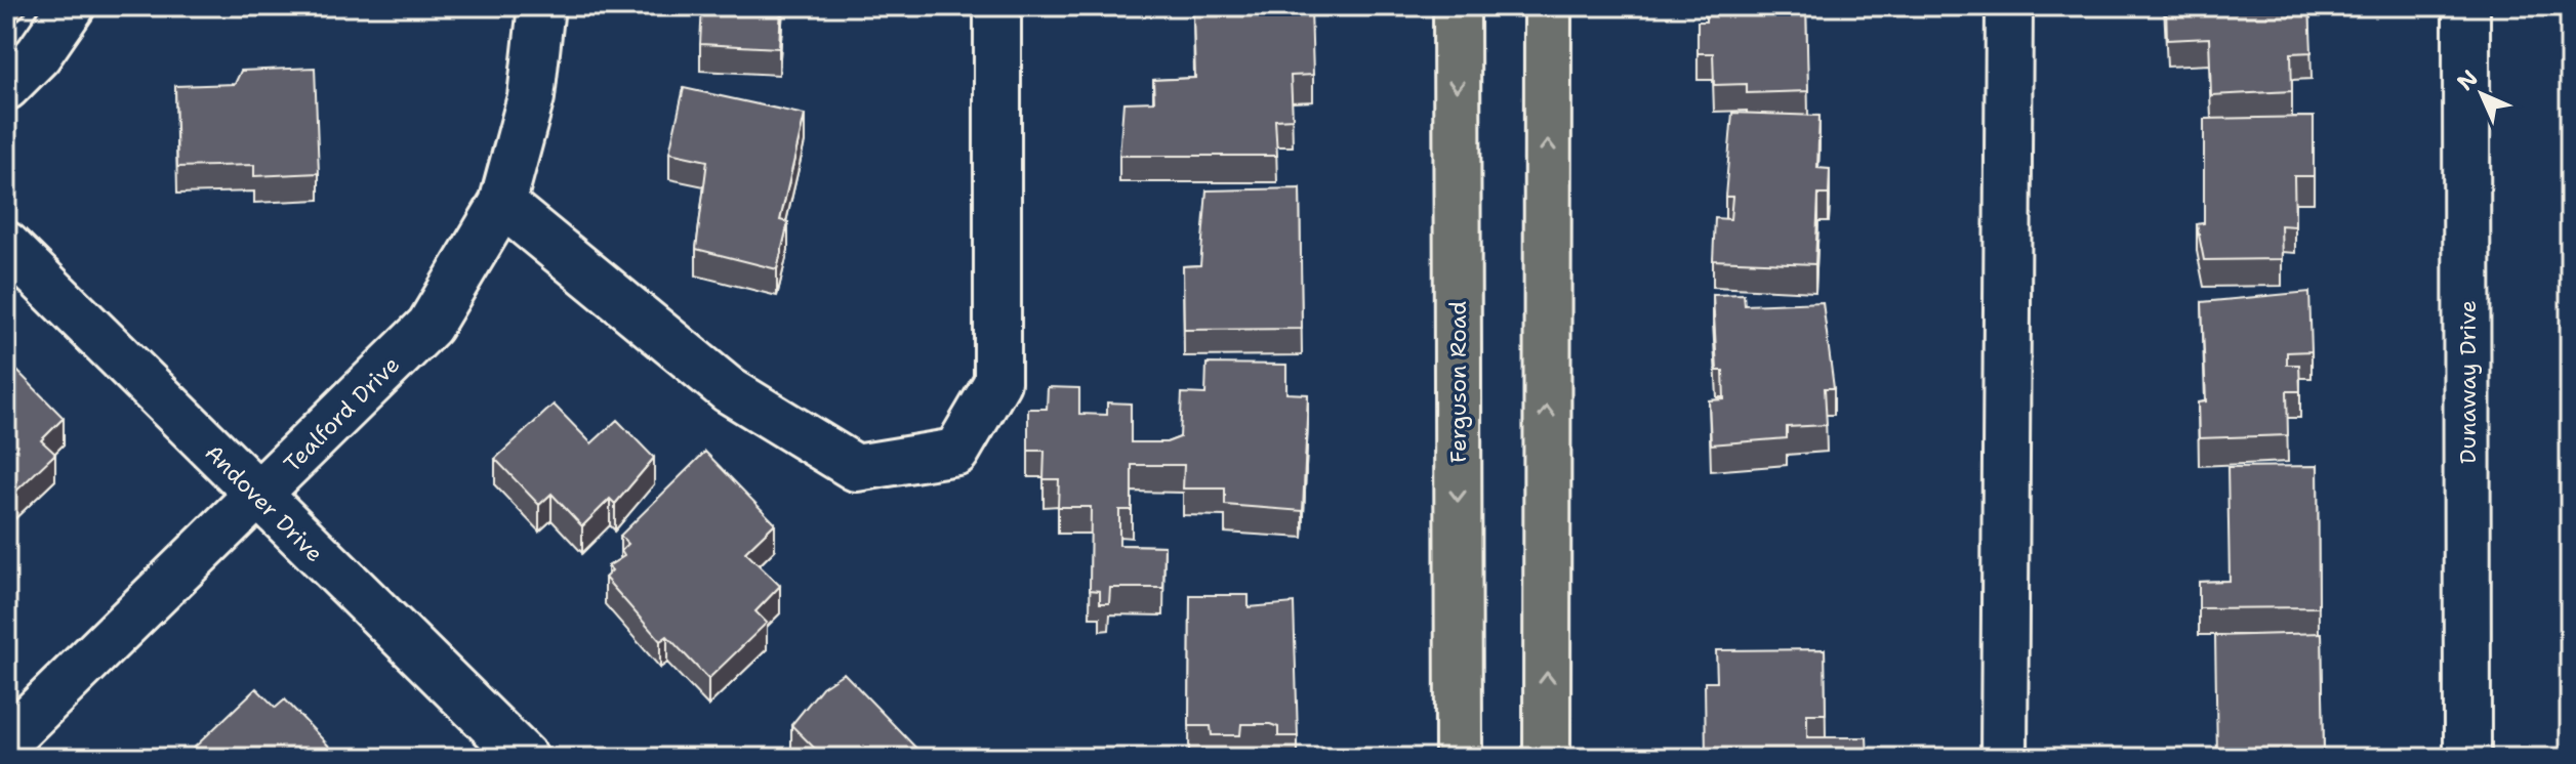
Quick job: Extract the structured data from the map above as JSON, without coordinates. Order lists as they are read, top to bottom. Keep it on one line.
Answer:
{"streets":{"main road":["Ferguson Road"],"street":["Dunaway Drive","Tealford Drive","Andover Drive"]},"crossings":[["Tealford Drive","Andover Drive"]],"north":"top left"}
